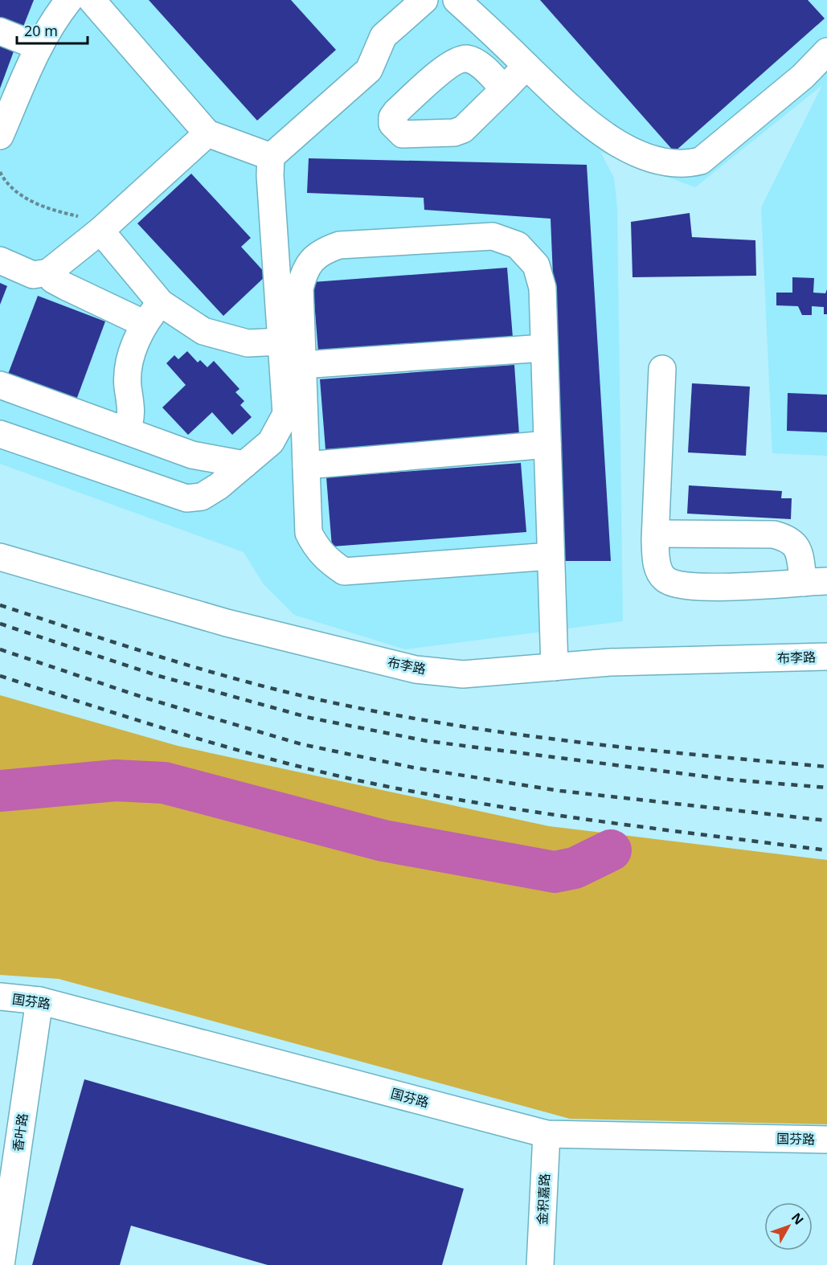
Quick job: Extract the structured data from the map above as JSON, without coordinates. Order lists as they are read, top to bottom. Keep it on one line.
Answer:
{"streets":{"street":["布李路","国芬路","香叶路","金积嘉路"]},"crossings":[["国芬路","香叶路"],["国芬路","金积嘉路"]],"scale_bar":"20 m","north":"top right"}
